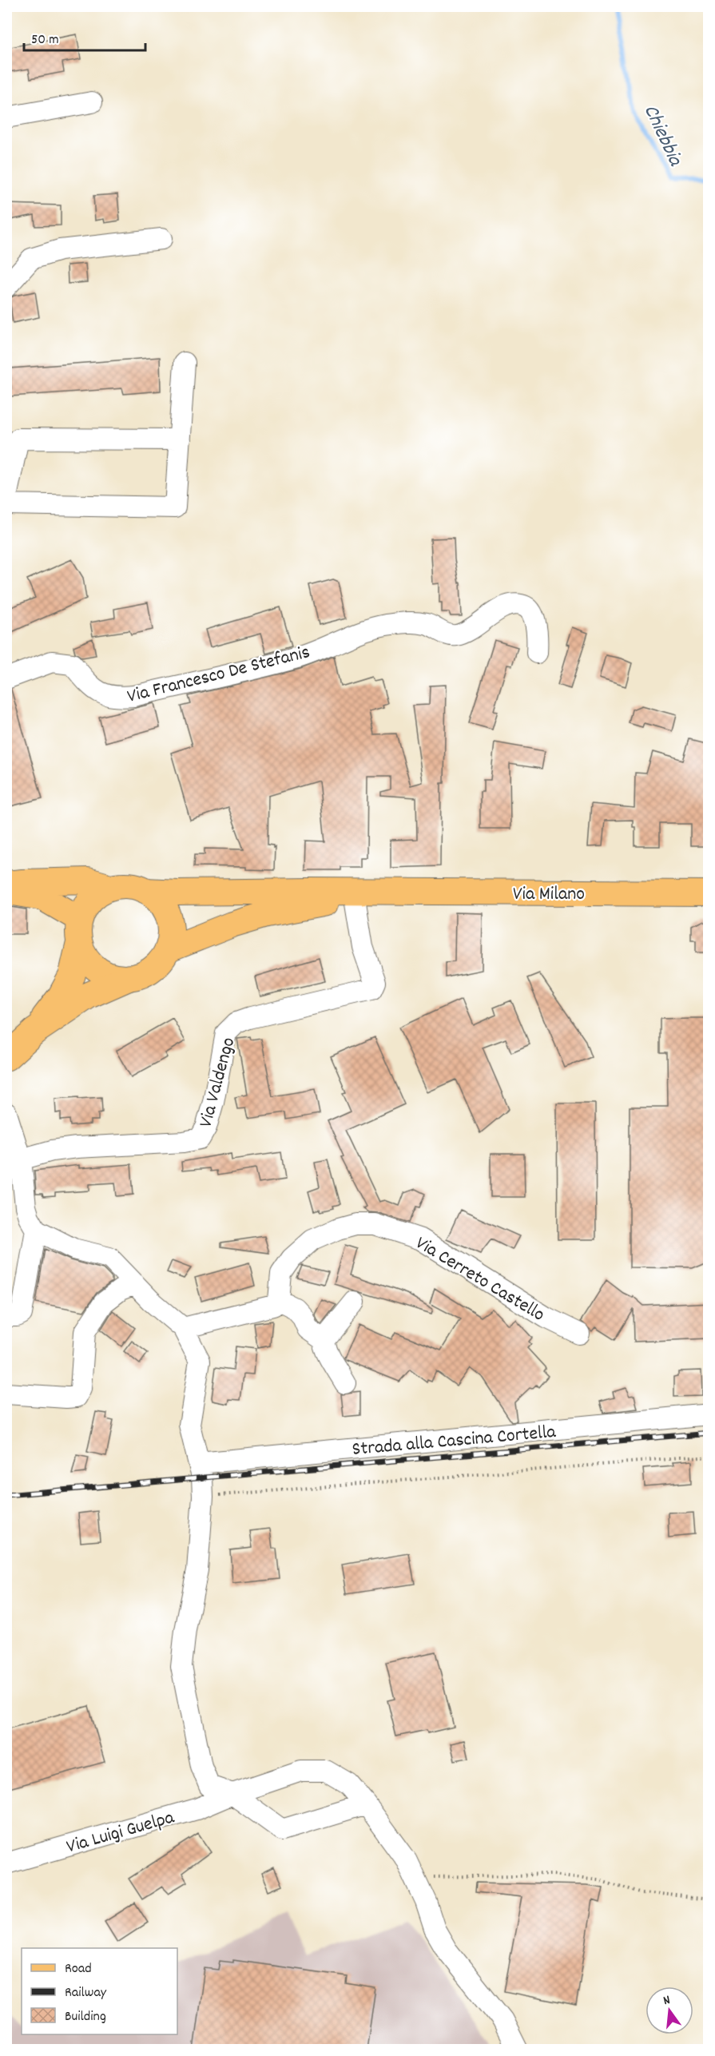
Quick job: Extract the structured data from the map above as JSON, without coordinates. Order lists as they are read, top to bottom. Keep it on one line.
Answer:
{"streets":{"main road":["Via Milano"],"street":["Via Francesco De Stefanis","Via Valdengo","Via Cerreto Castello","Strada alla Cascina Cortella","Via Luigi Guelpa"]},"crossings":[["Via Milano","Via Valdengo"]],"water":["Chiebbia"],"legend":["Road","Railway","Building"],"scale_bar":"50 m","north":"top"}
